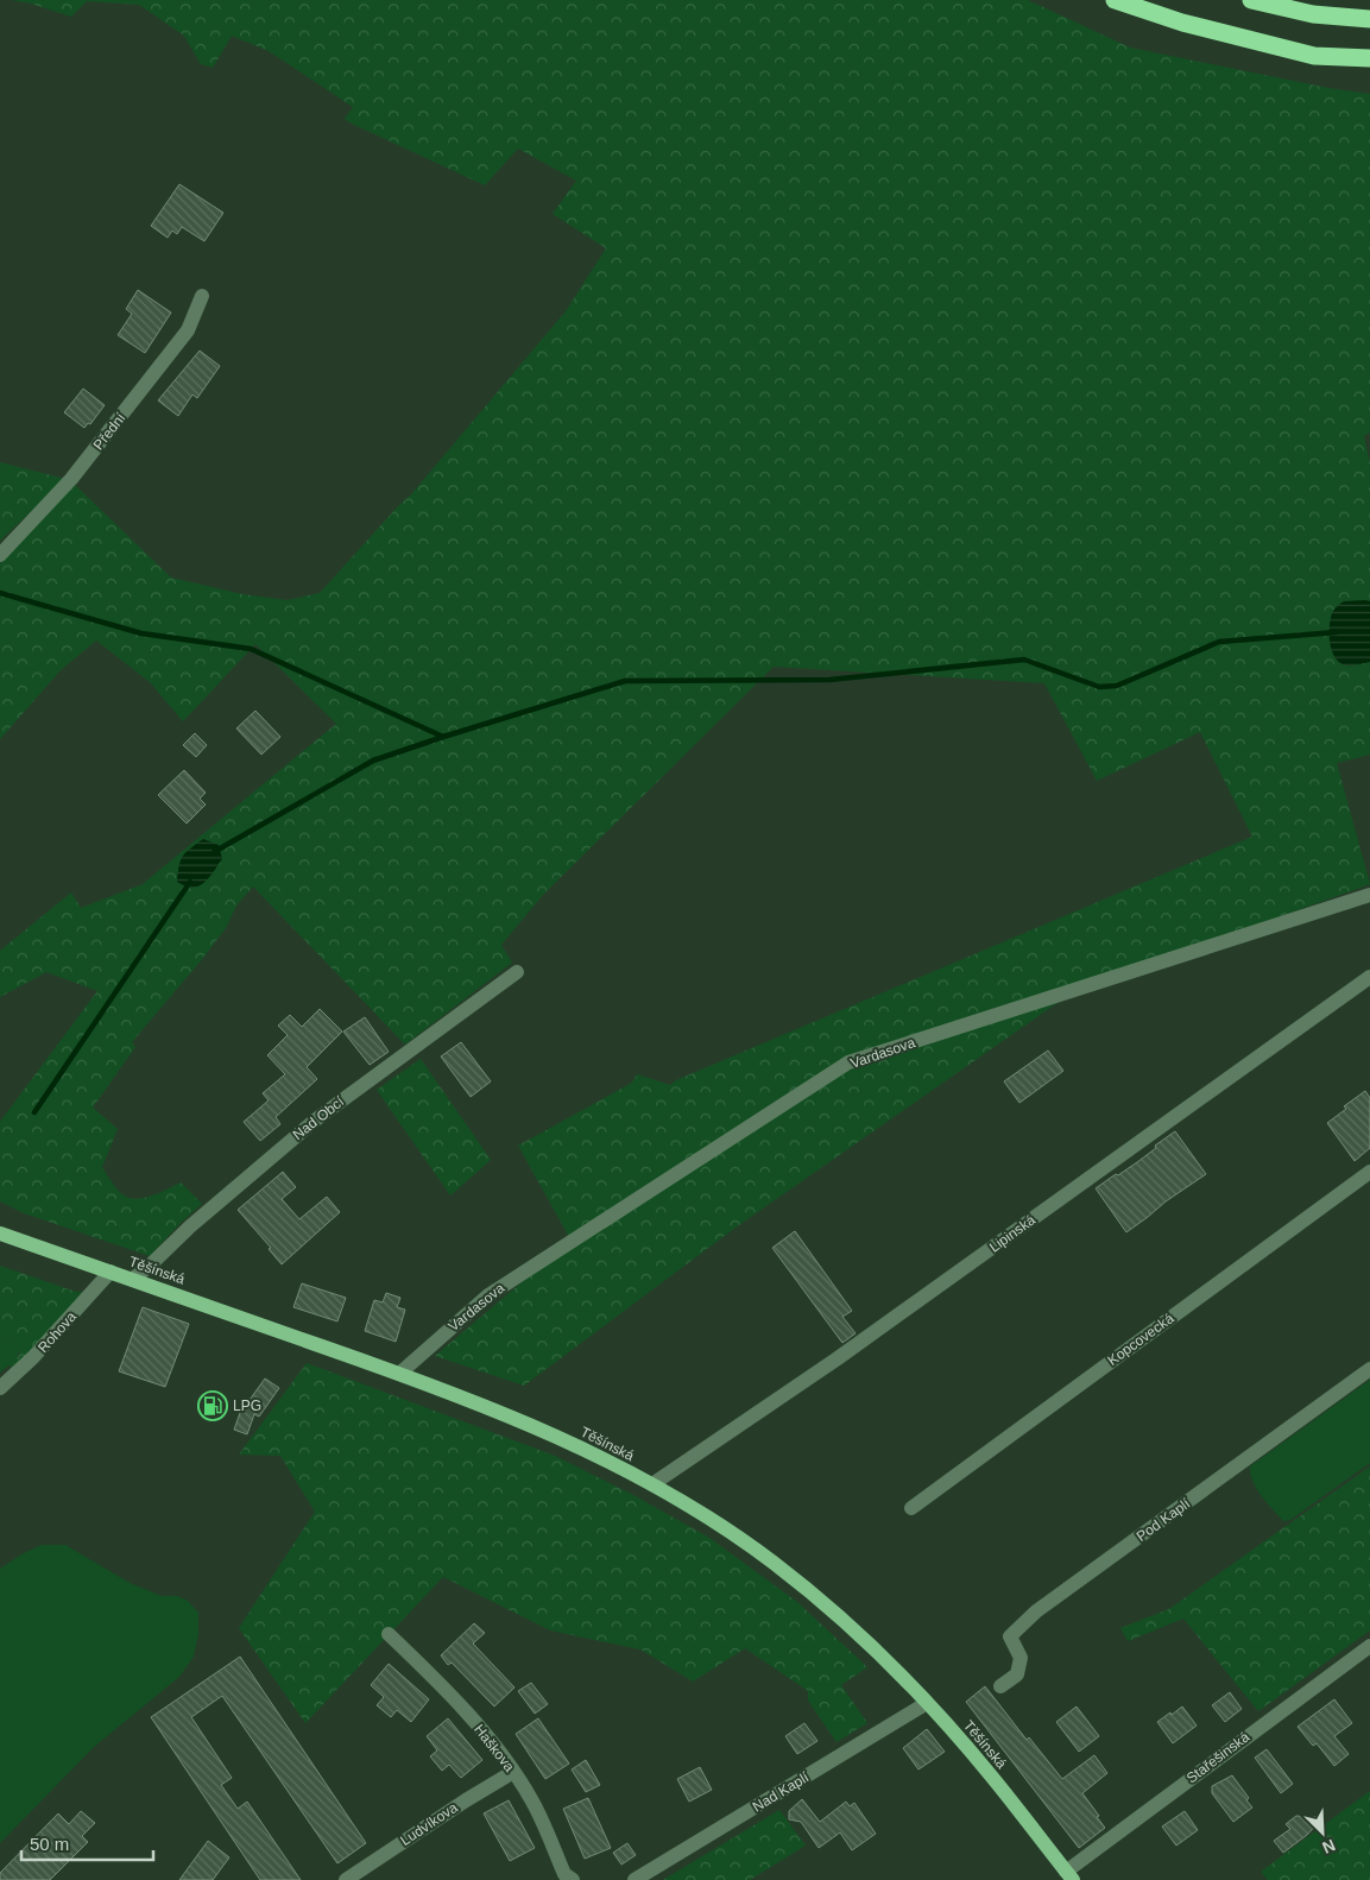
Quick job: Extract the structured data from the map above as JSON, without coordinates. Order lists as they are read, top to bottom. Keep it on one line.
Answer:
{"streets":{"main road":["Těšínská"],"street":["Přední","Vardasova","Nad Obcí","Lipinská","Rohova","Kopcovecká","Pod Kaplí","Haškova","Stařešinská","Nad Kaplí","Ludvíkova"]},"crossings":[["Vardasova","Těšínská"],["Nad Obcí","Těšínská"],["Lipinská","Těšínská"],["Těšínská","Rohova"],["Těšínská","Stařešinská"],["Těšínská","Nad Kaplí"],["Haškova","Ludvíkova"]],"places":{"fuel station":["LPG"]},"scale_bar":"50 m","north":"bottom right"}
